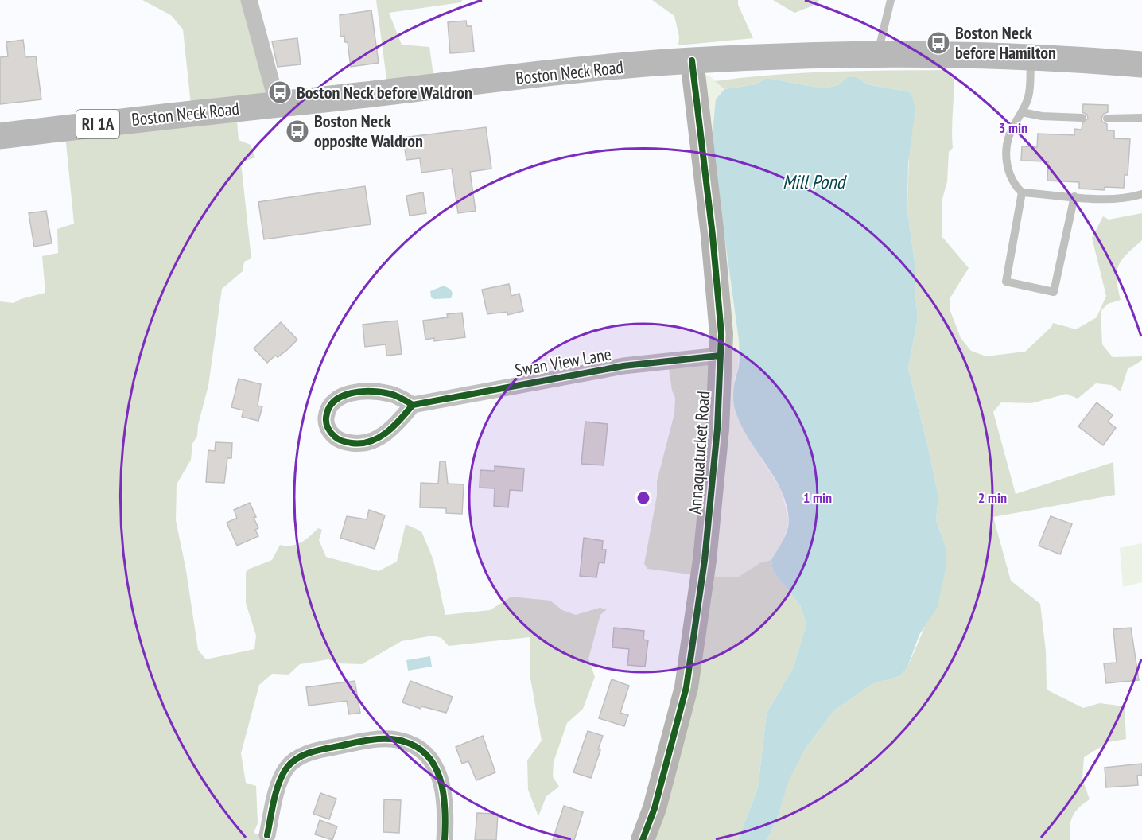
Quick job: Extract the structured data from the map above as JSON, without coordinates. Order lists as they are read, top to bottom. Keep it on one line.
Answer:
{"streets":{"main road":["Boston Neck Road","RI 1A"],"street":["Swan View Lane","Annaquatucket Road"]},"crossings":[["Boston Neck Road","Annaquatucket Road"],["Swan View Lane","Annaquatucket Road"]],"water":["Mill Pond"],"places":{"bus stop":["Boston Neck before Hamilton","Boston Neck before Waldron","Boston Neck opposite Waldron"]},"rings":["3 min","1 min","2 min"]}
